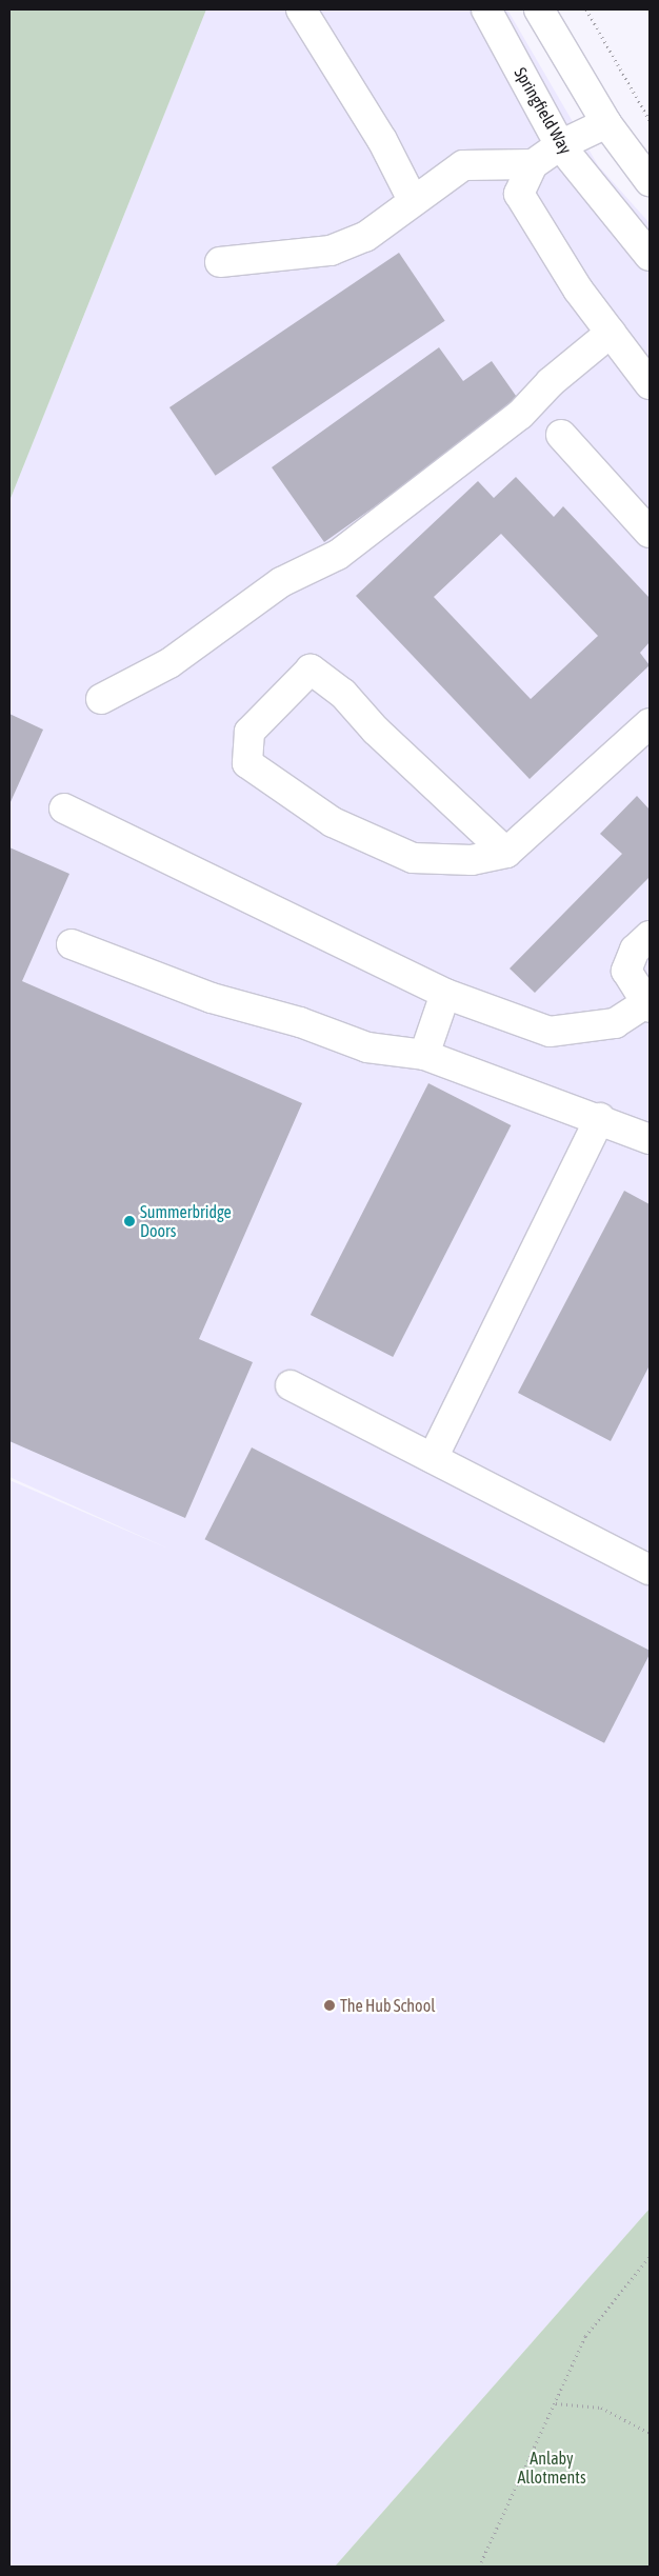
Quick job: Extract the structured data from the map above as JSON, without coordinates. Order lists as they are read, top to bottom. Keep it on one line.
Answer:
{"streets":{"main road":["Springfield Way"]},"parks":["Anlaby Allotments"],"places":["Summerbridge Doors","The Hub School"]}
